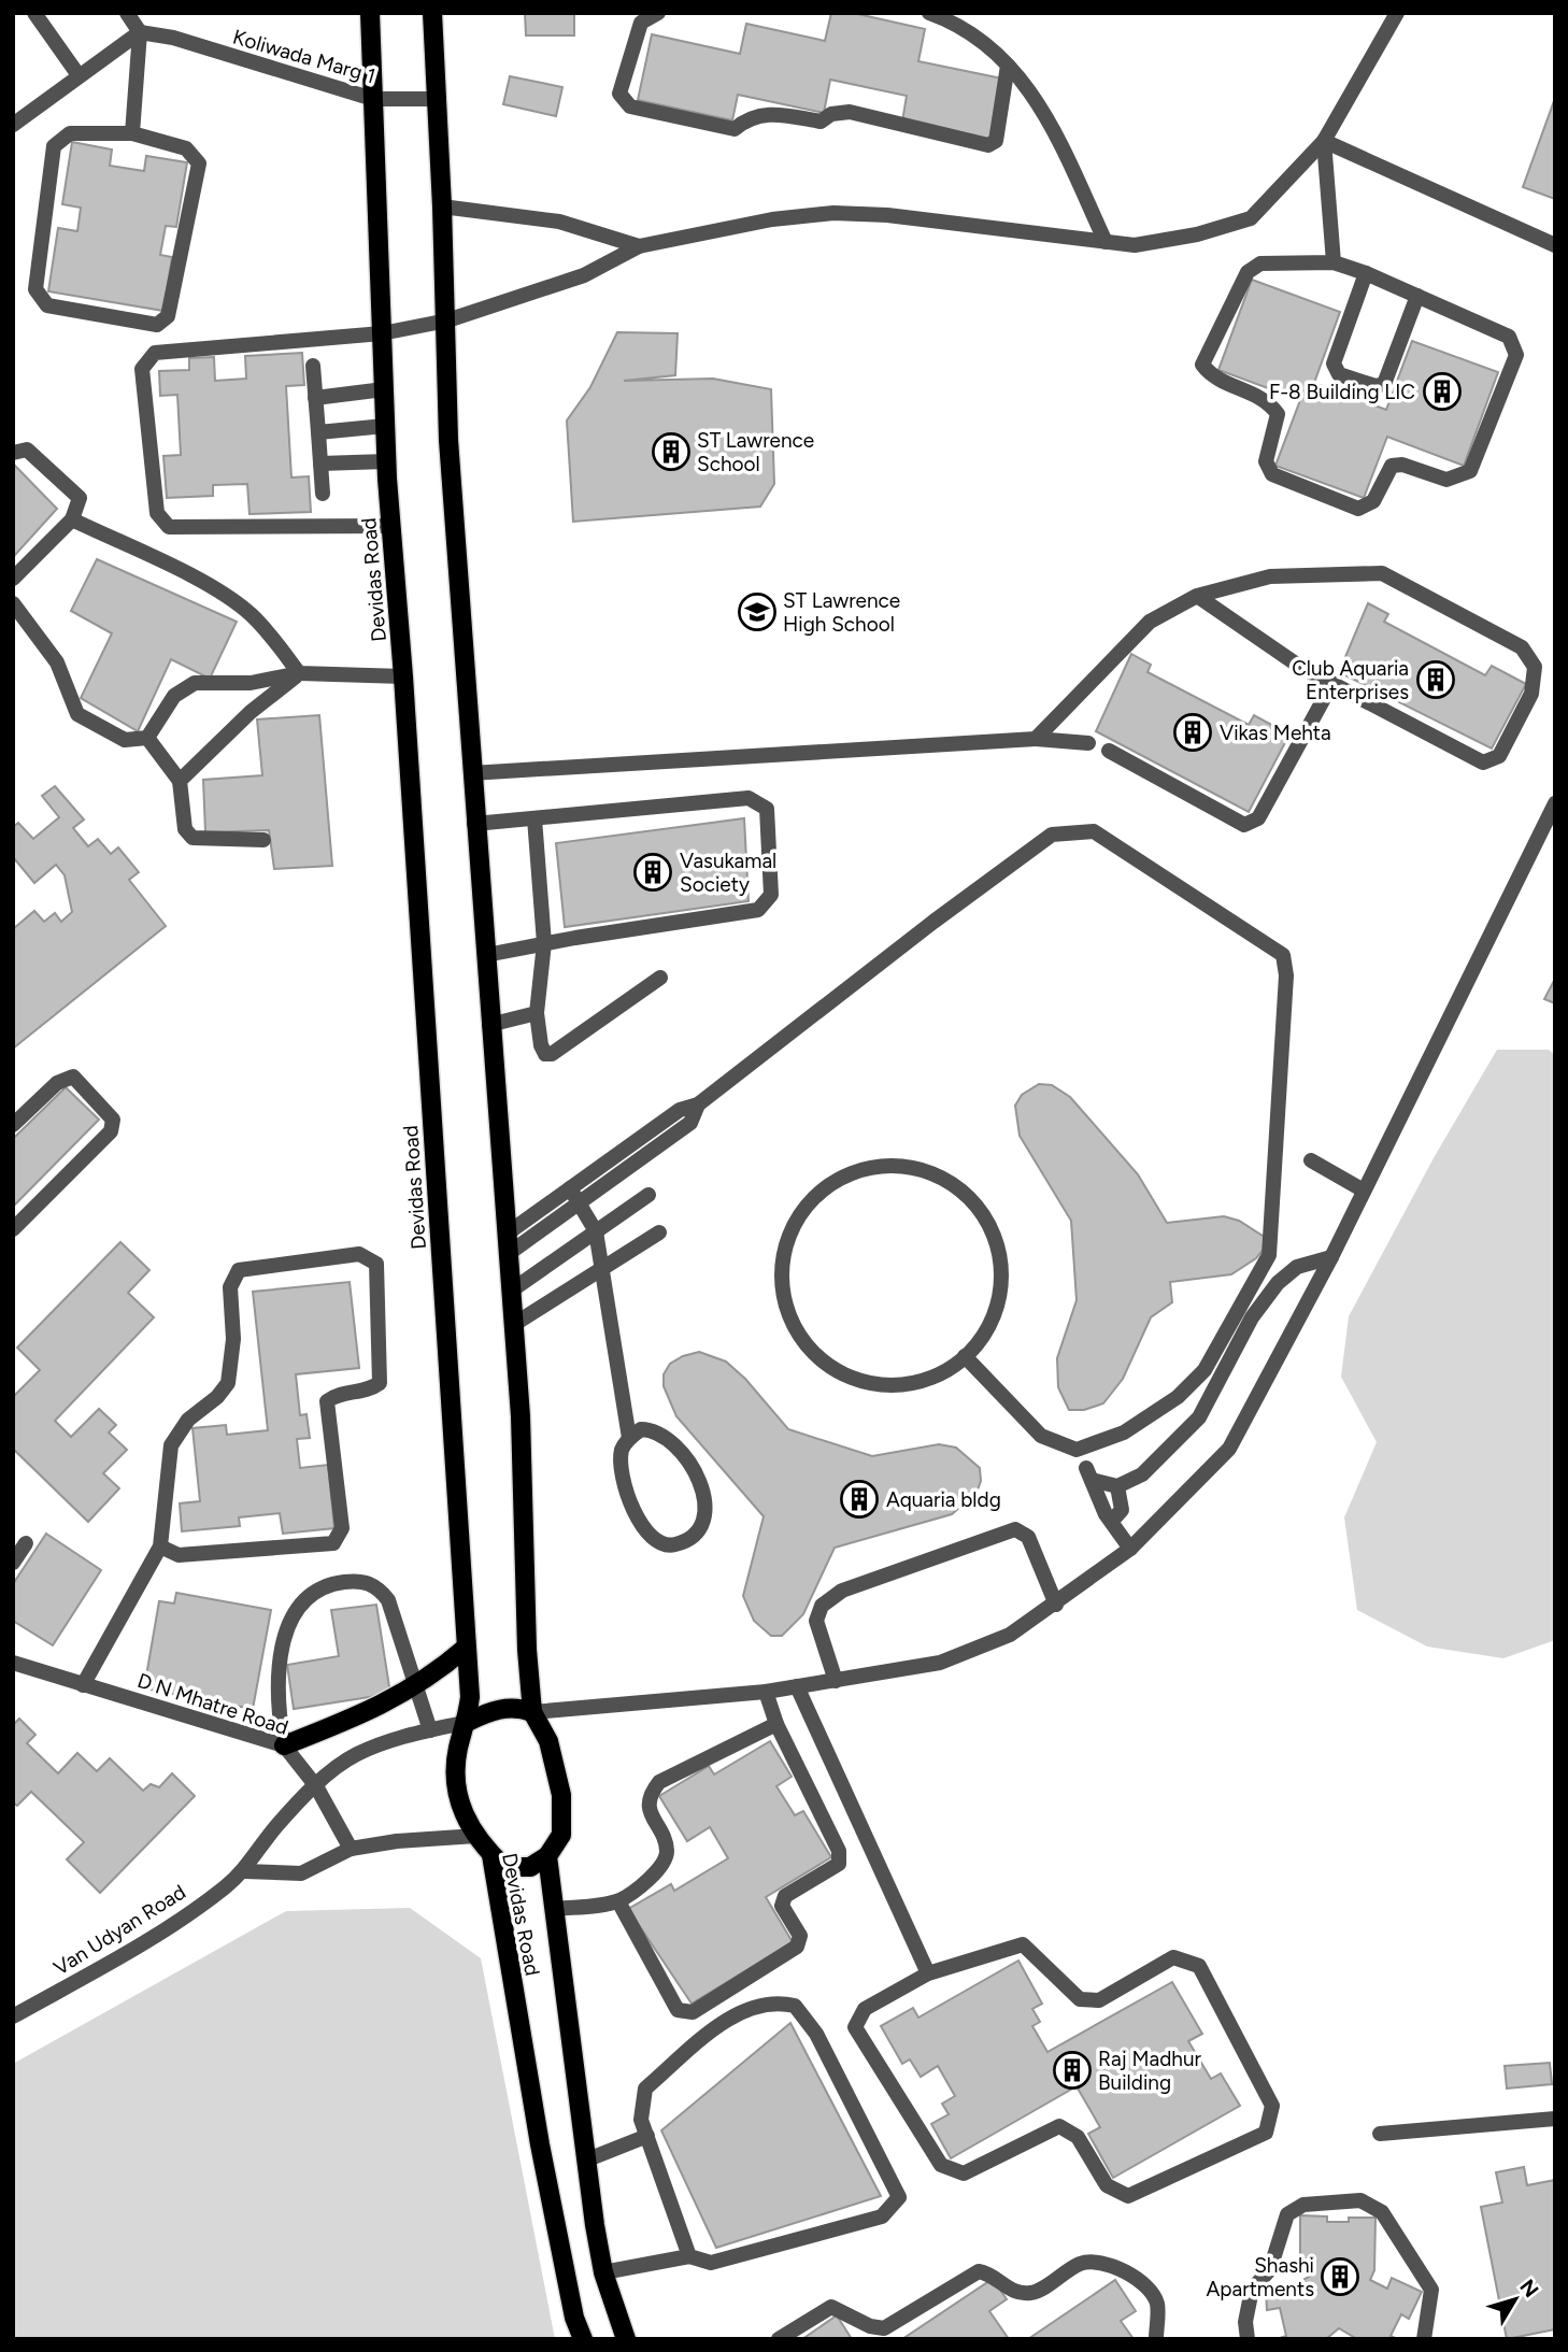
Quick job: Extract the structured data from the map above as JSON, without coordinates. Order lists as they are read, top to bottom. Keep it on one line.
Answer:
{"streets":{"main road":["Devidas Road"],"street":["Koliwada Marg 1","D N Mhatre Road","Van Udyan Road"]},"crossings":[["Koliwada Marg 1","Devidas Road"],["Devidas Road","Van Udyan Road"],["D N Mhatre Road","Van Udyan Road"]],"places":{"building":["F-8 Building LIC","ST Lawrence School","Club Aquaria Enterprises","Vikas Mehta","Vasukamal Society","Aquaria bldg","Raj Madhur Building","Shashi Apartments"],"school or university":["ST Lawrence High School"]},"north":"top right"}
